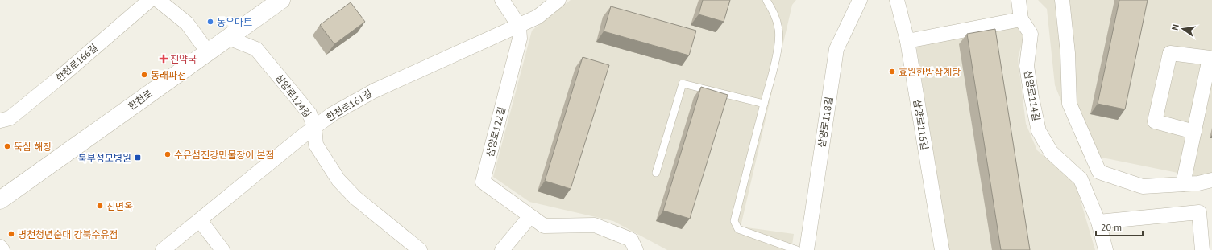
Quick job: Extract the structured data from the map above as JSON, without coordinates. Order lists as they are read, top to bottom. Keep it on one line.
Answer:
{"streets":{"street":["한천로166길","삼양로124길","삼양로114길","한천로","한천로161길","삼양로118길","삼양로116길","삼양로122길"]},"crossings":[["삼양로124길","한천로"],["삼양로124길","한천로161길"],["한천로161길","삼양로122길"]],"places":{"other":["동우마트","효원한방삼계탕","동래파전","뚝심 해장","수유섬진강민물장어 본점","진면옥","병천청년순대 강북수유점"],"health":["진약국"],"transit":["북부성모병원"]},"scale_bar":"20 m","north":"left"}
